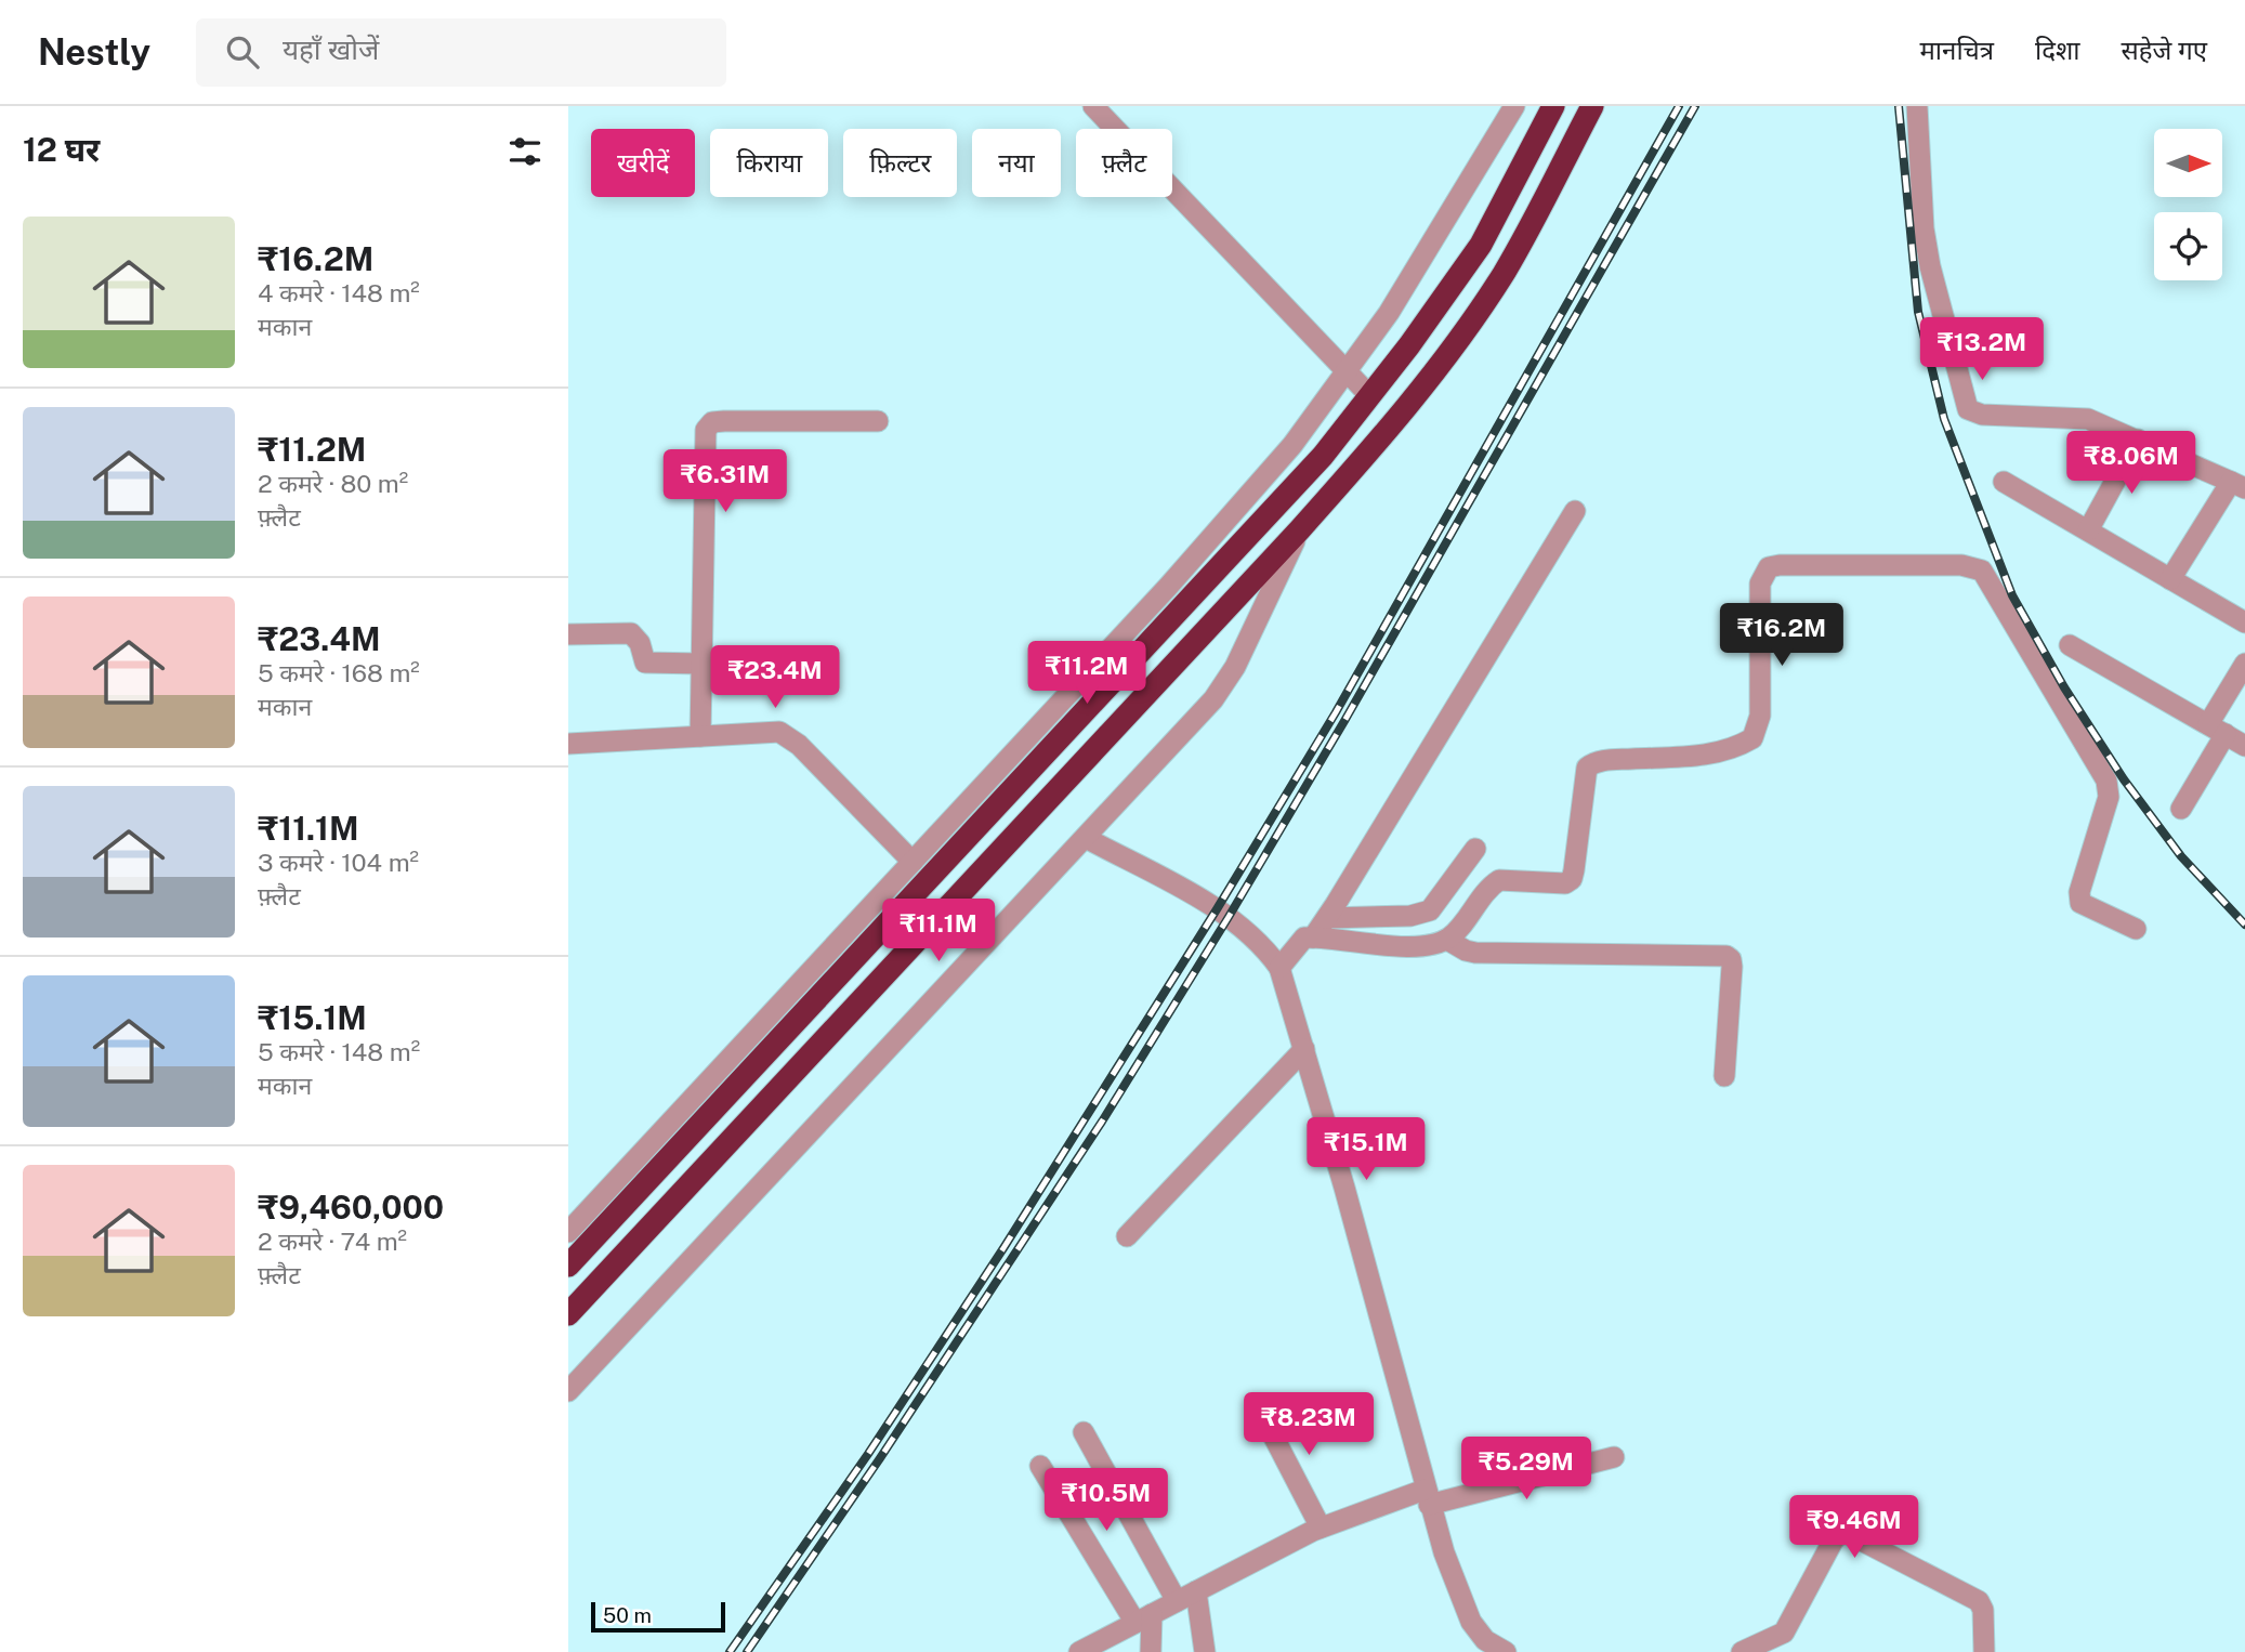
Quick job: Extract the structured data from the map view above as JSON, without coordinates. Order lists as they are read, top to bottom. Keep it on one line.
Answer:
{"scale_bar":"50 m","north":"right","page":{"header":"Nestly","search":"यहाँ खोजें","nav":["मानचित्र","दिशा","सहेजे गए"],"heading":"12 घर","chip":["खरीदें","किराया","फ़िल्टर","नया","फ़्लैट"],"list":[{"name":"₹16.2M","note":"4 कमरे · 148 m² · मकान"},{"name":"₹11.2M","note":"2 कमरे · 80 m² · फ़्लैट"},{"name":"₹23.4M","note":"5 कमरे · 168 m² · मकान"},{"name":"₹11.1M","note":"3 कमरे · 104 m² · फ़्लैट"},{"name":"₹15.1M","note":"5 कमरे · 148 m² · मकान"},{"name":"₹9,460,000","note":"2 कमरे · 74 m² · फ़्लैट"}],"price":["₹13.2M","₹8.06M","₹6.31M","₹16.2M","₹11.2M","₹23.4M","₹11.1M","₹15.1M","₹8.23M","₹5.29M","₹10.5M","₹9.46M"],"scale":"50 m"}}
